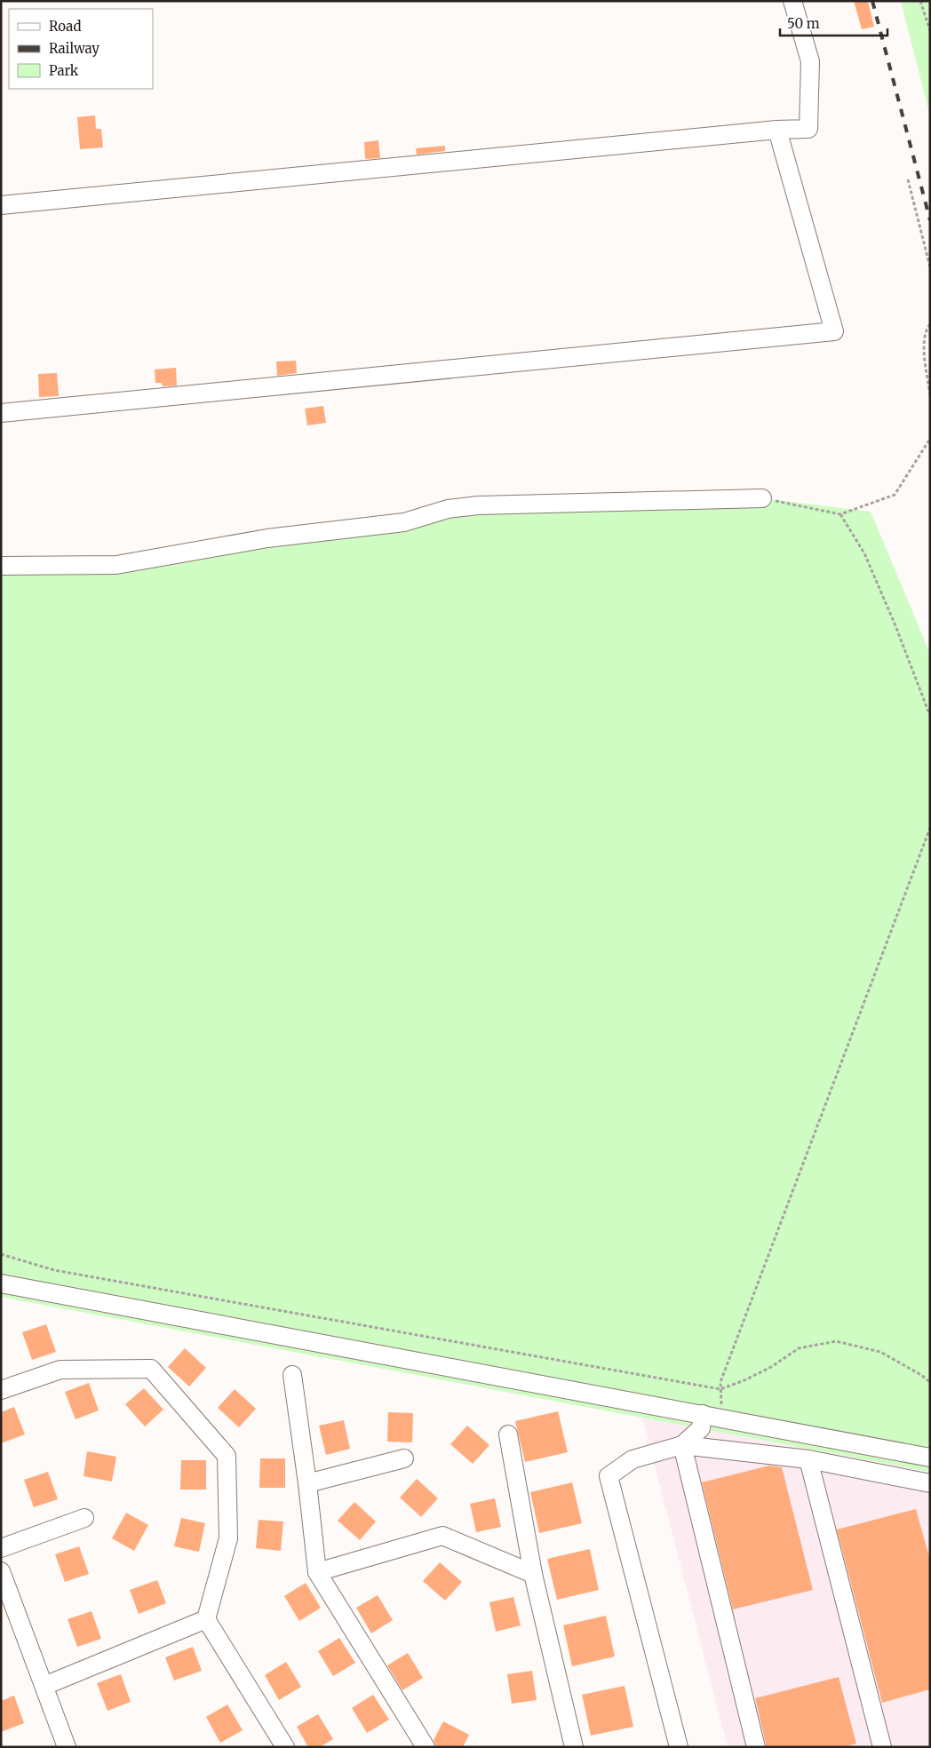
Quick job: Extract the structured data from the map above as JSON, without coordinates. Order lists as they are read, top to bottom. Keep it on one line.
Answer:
{"legend":["Road","Railway","Park"],"scale_bar":"50 m"}
